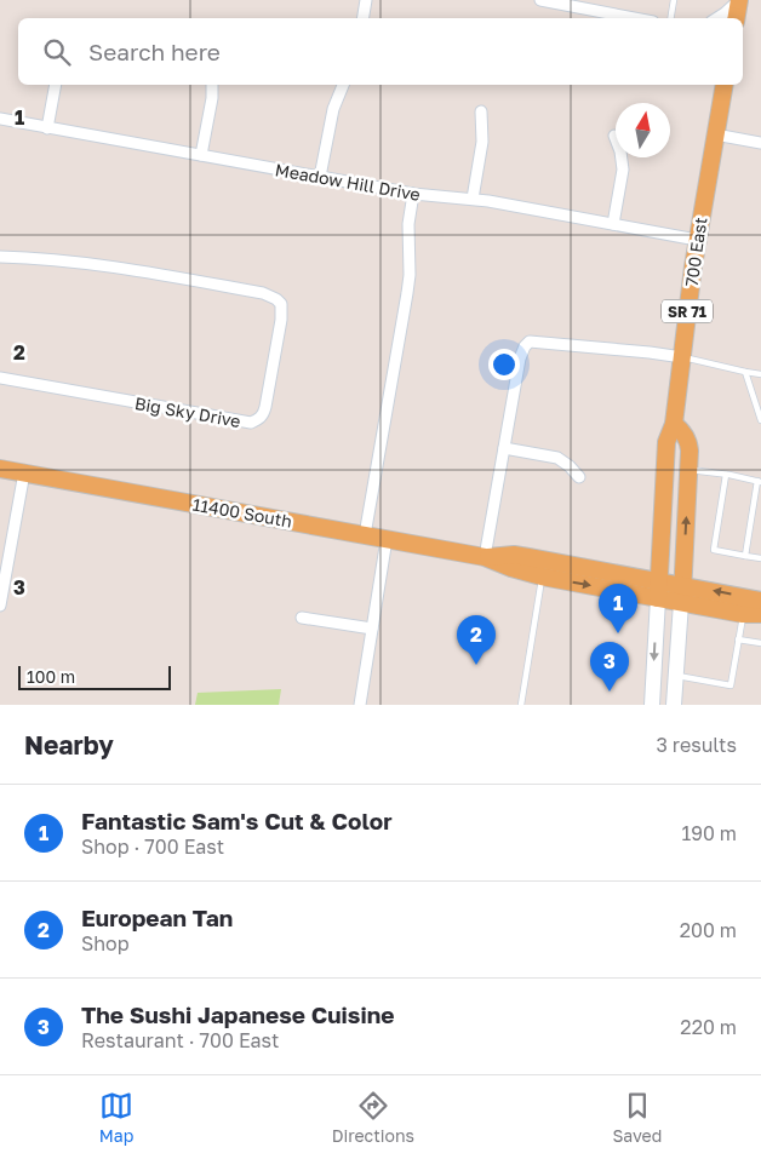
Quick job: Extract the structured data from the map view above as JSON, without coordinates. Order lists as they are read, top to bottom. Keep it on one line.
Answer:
{"streets":{"main road":["700 East","SR 71","11400 South"],"street":["Meadow Hill Drive","Big Sky Drive"]},"crossings":[["Meadow Hill Drive","700 East"],["700 East","11400 South"]],"scale_bar":"100 m","north":"top","page":{"search":"Search here","pins":["1","2","3"],"scale":"100 m","heading":["Nearby","3 results"],"list":[{"mark":"1","name":"Fantastic Sam's Cut & Color","note":"Shop · 700 East","value":"190 m"},{"mark":"2","name":"European Tan","note":"Shop","value":"200 m"},{"mark":"3","name":"The Sushi Japanese Cuisine","note":"Restaurant · 700 East","value":"220 m"}],"nav":["Map","Directions","Saved"]},"grid":{"rows":["1","2","3"]}}
